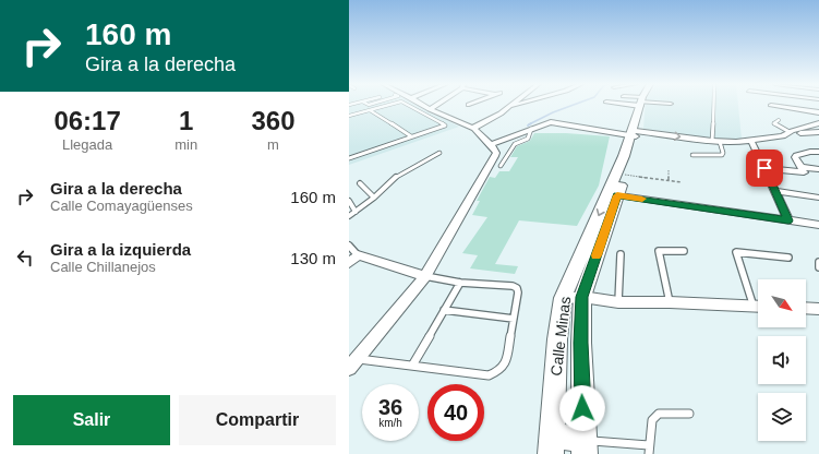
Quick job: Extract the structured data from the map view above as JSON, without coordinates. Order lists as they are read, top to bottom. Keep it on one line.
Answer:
{"streets":{"street":["Calle Minas"]},"north":"bottom right","page":{"turn":["160 m","Gira a la derecha"],"eta":["06:17","Llegada","1","min","360","m"],"list":[{"name":"Gira a la derecha","note":"Calle Comayagüenses","value":"160 m"},{"name":"Gira a la izquierda","note":"Calle Chillanejos","value":"130 m"}],"speed":"36 km/h","limit":"40","buttons":["Salir","Compartir"]}}
